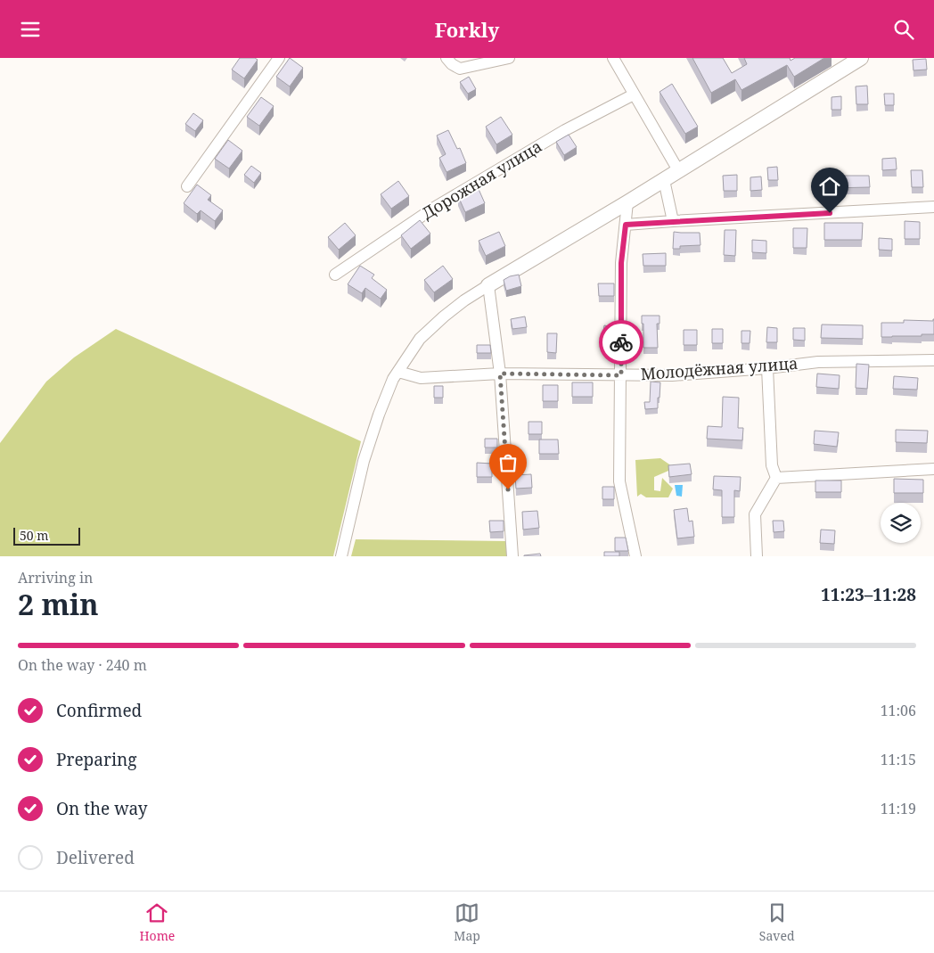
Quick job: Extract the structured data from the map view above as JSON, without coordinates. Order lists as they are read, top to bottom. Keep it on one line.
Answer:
{"streets":{"street":["Дорожная улица","Молодёжная улица"]},"scale_bar":"50 m","page":{"header":"Forkly","scale":"50 m","heading":["2 min","Arriving in","11:23–11:28"],"bar":"On the way · 240 m","list":[["Confirmed","11:06"],["Preparing","11:15"],["On the way","11:19"],"Delivered"],"tabs":["Home","Map","Saved"]}}
